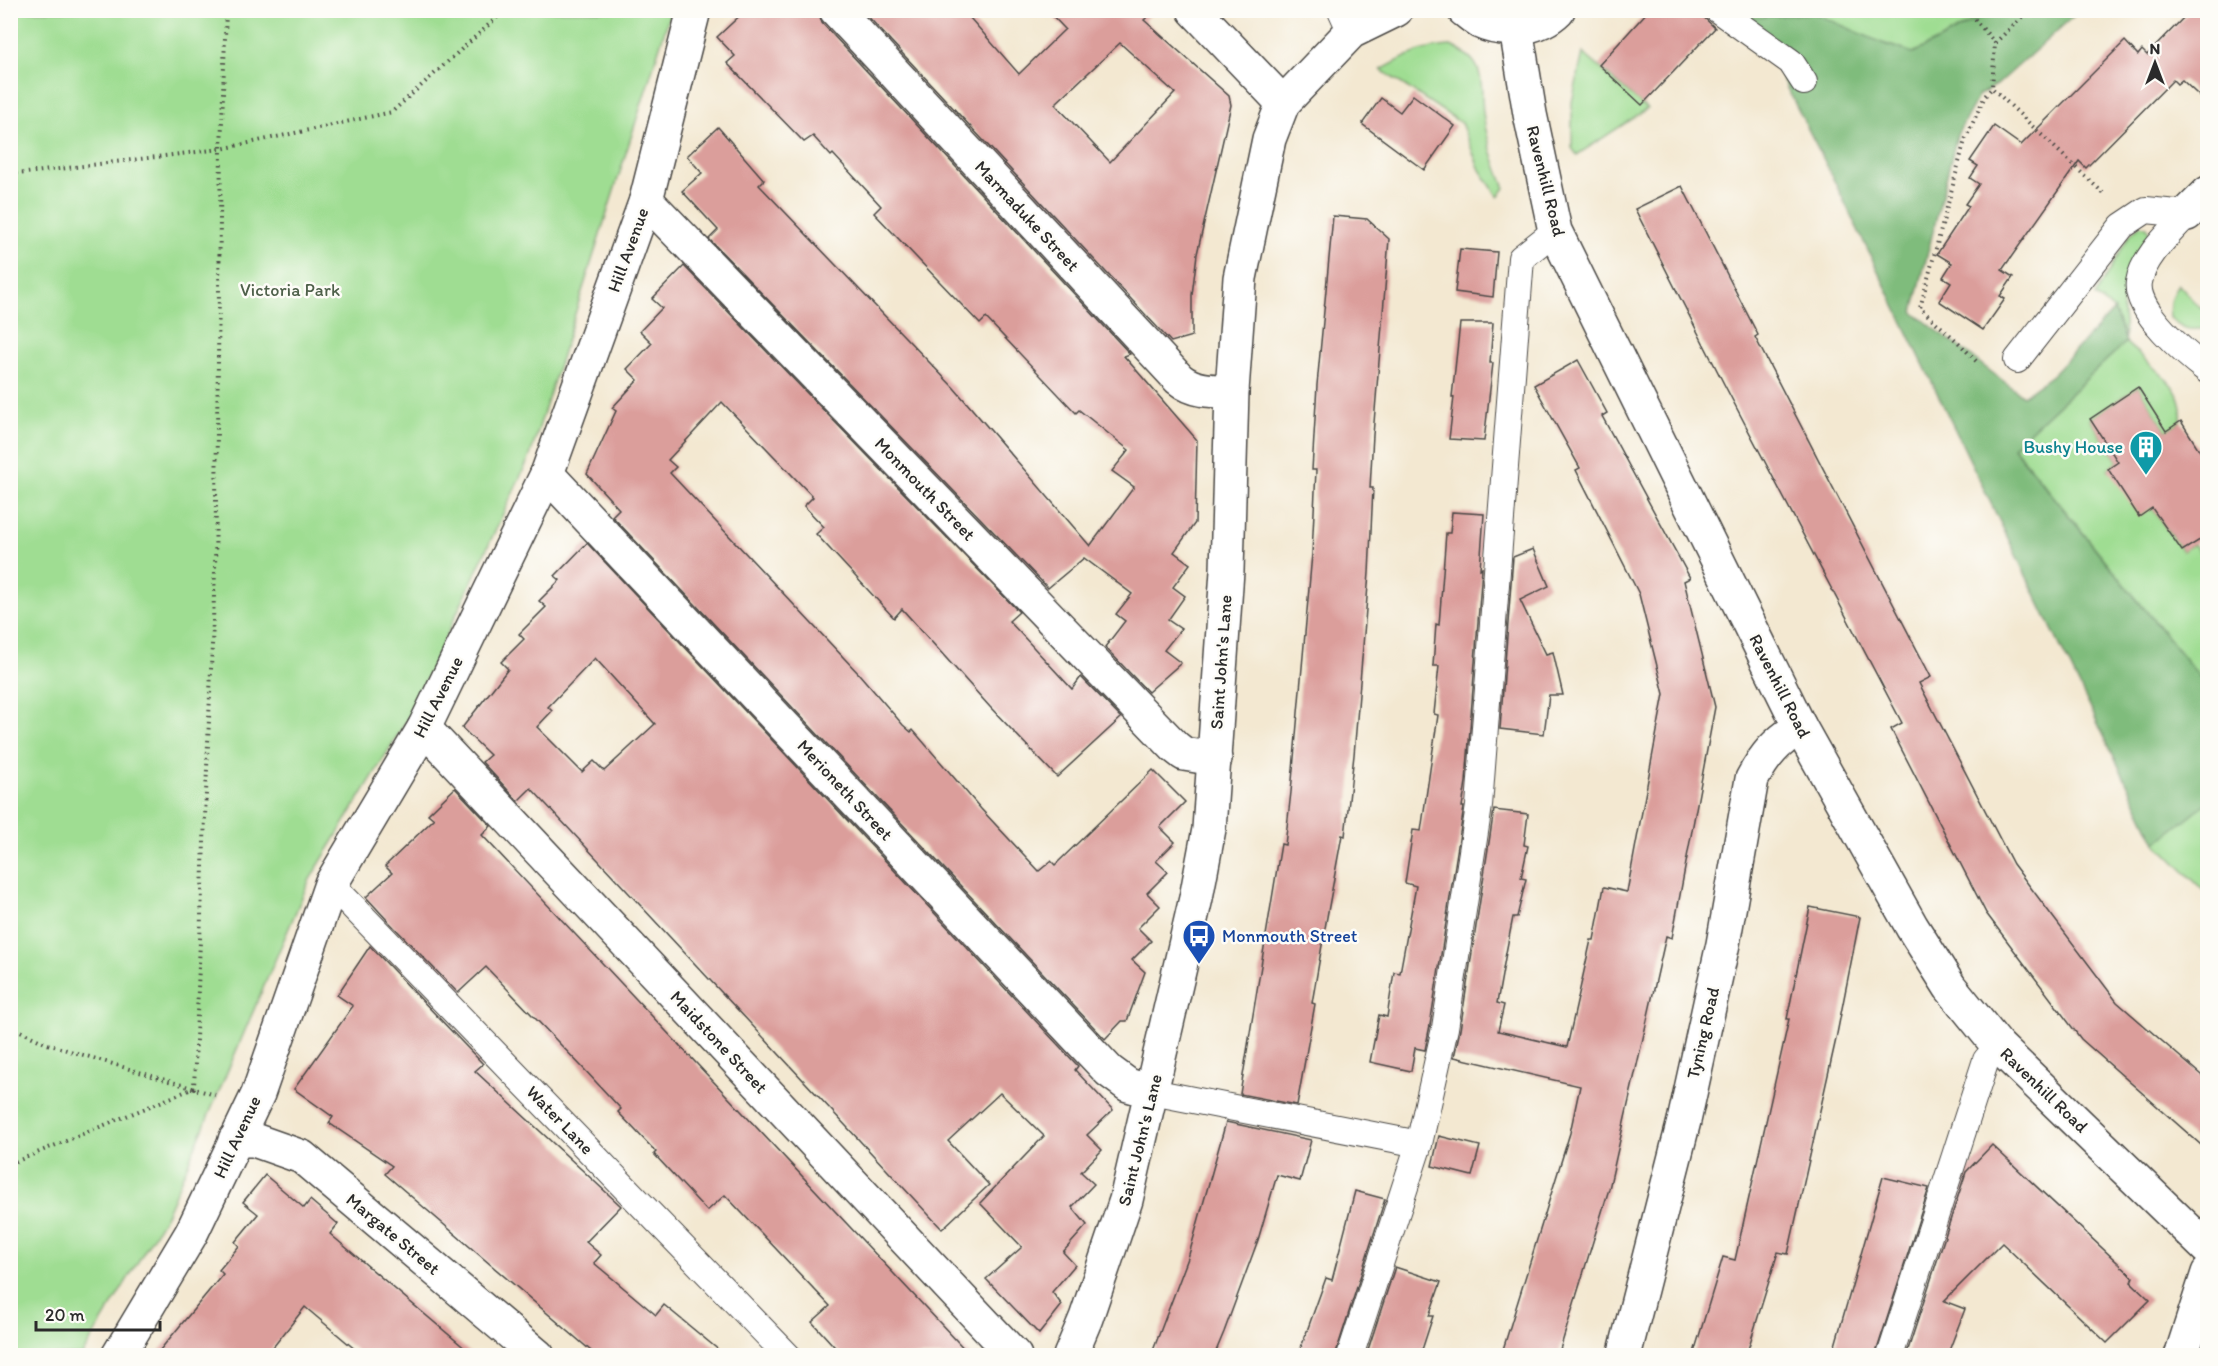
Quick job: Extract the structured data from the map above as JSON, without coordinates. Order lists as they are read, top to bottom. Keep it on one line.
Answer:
{"streets":{"street":["Ravenhill Road","Marmaduke Street","Hill Avenue","Monmouth Street","Saint John's Lane","Merioneth Street","Tyning Road","Maidstone Street","Margate Street"],"lane":["Water Lane"]},"crossings":[["Ravenhill Road","Tyning Road"],["Marmaduke Street","Saint John's Lane"],["Hill Avenue","Monmouth Street"],["Hill Avenue","Merioneth Street"],["Hill Avenue","Maidstone Street"],["Hill Avenue","Water Lane"],["Hill Avenue","Margate Street"],["Monmouth Street","Saint John's Lane"],["Saint John's Lane","Merioneth Street"]],"parks":["Victoria Park"],"places":{"building":["Bushy House"],"bus stop":["Monmouth Street"]},"scale_bar":"20 m","north":"top"}
